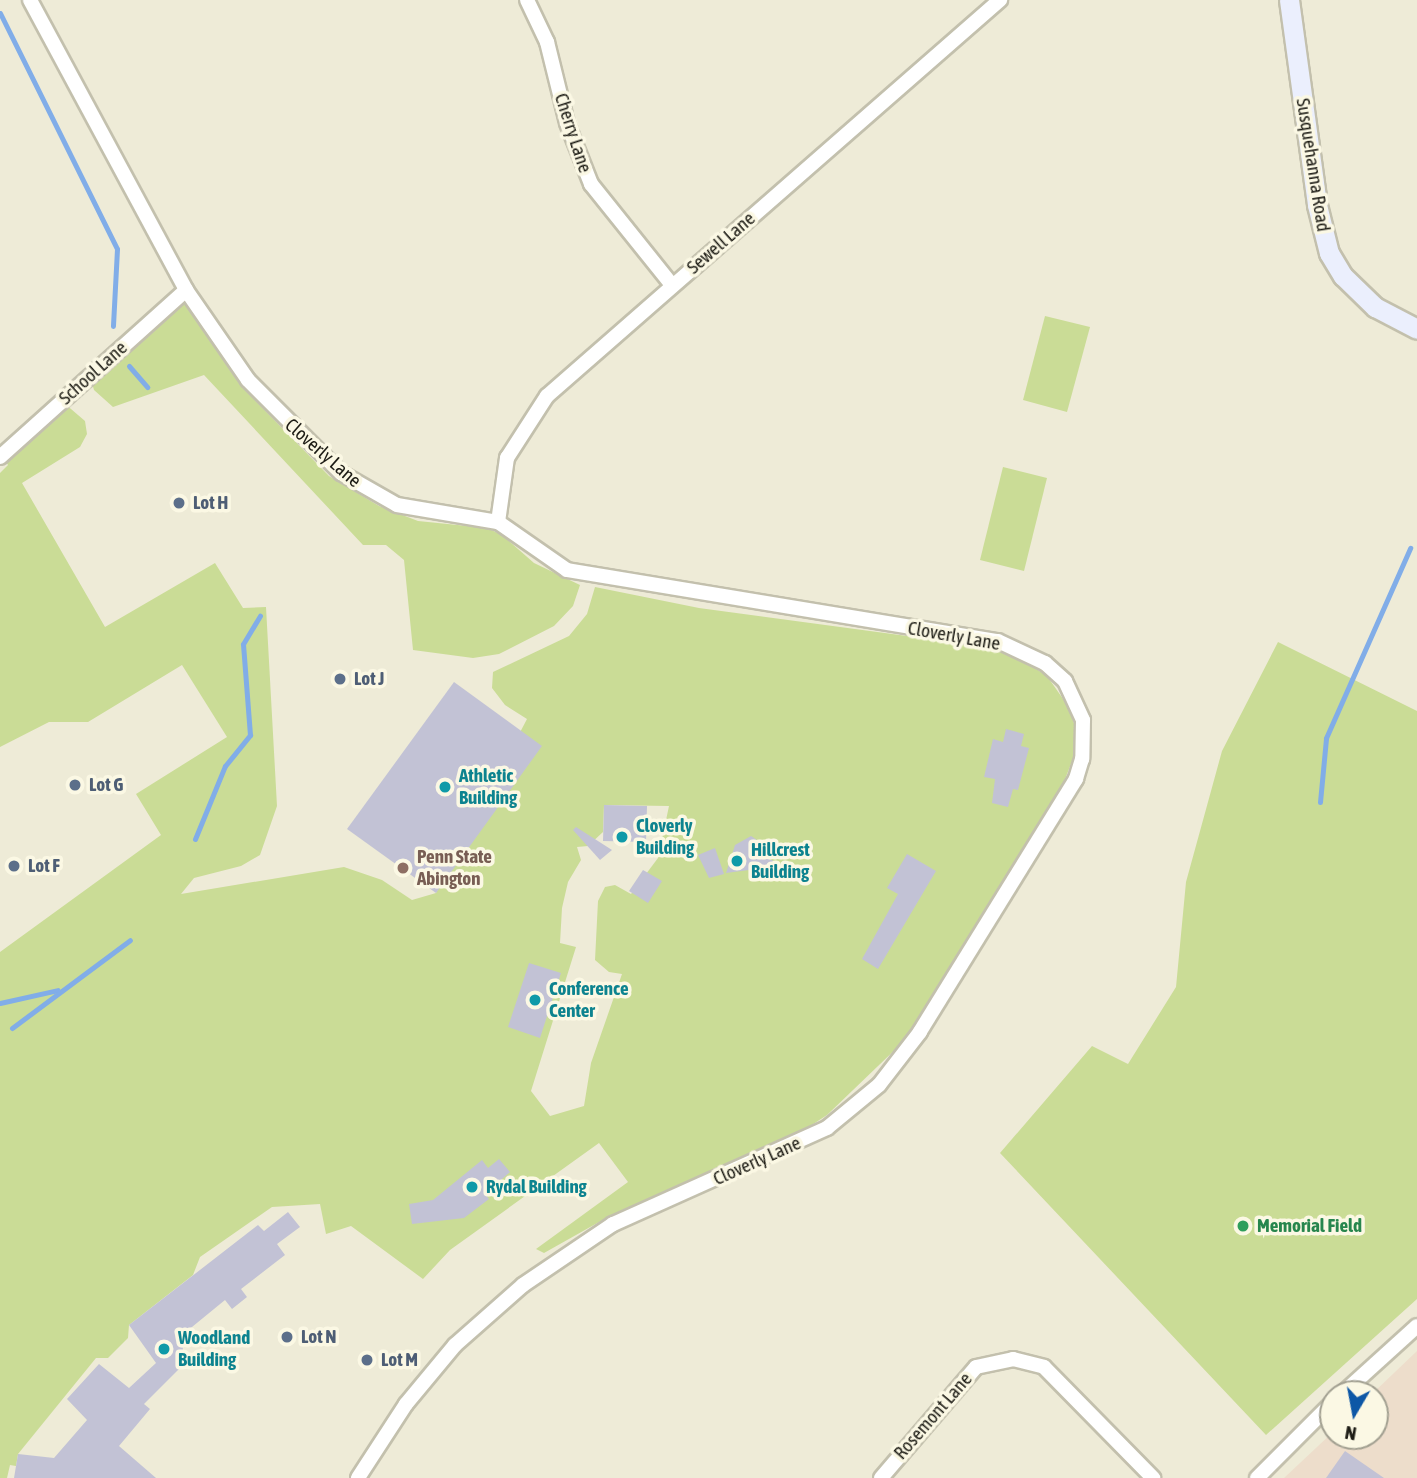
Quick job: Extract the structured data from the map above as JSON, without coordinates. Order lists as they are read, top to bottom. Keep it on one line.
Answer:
{"streets":{"main road":["Susquehanna Road"],"street":["Cherry Lane","Sewell Lane","School Lane","Cloverly Lane","Rosemont Lane"]},"crossings":[["Cherry Lane","Sewell Lane"],["Sewell Lane","Cloverly Lane"],["School Lane","Cloverly Lane"]],"places":["Lot H","Lot J","Lot G","Athletic Building","Cloverly Building","Hillcrest Building","Lot F","Penn State Abington","Conference Center","Rydal Building","Memorial Field","Lot N","Woodland Building","Lot M"],"north":"bottom"}
